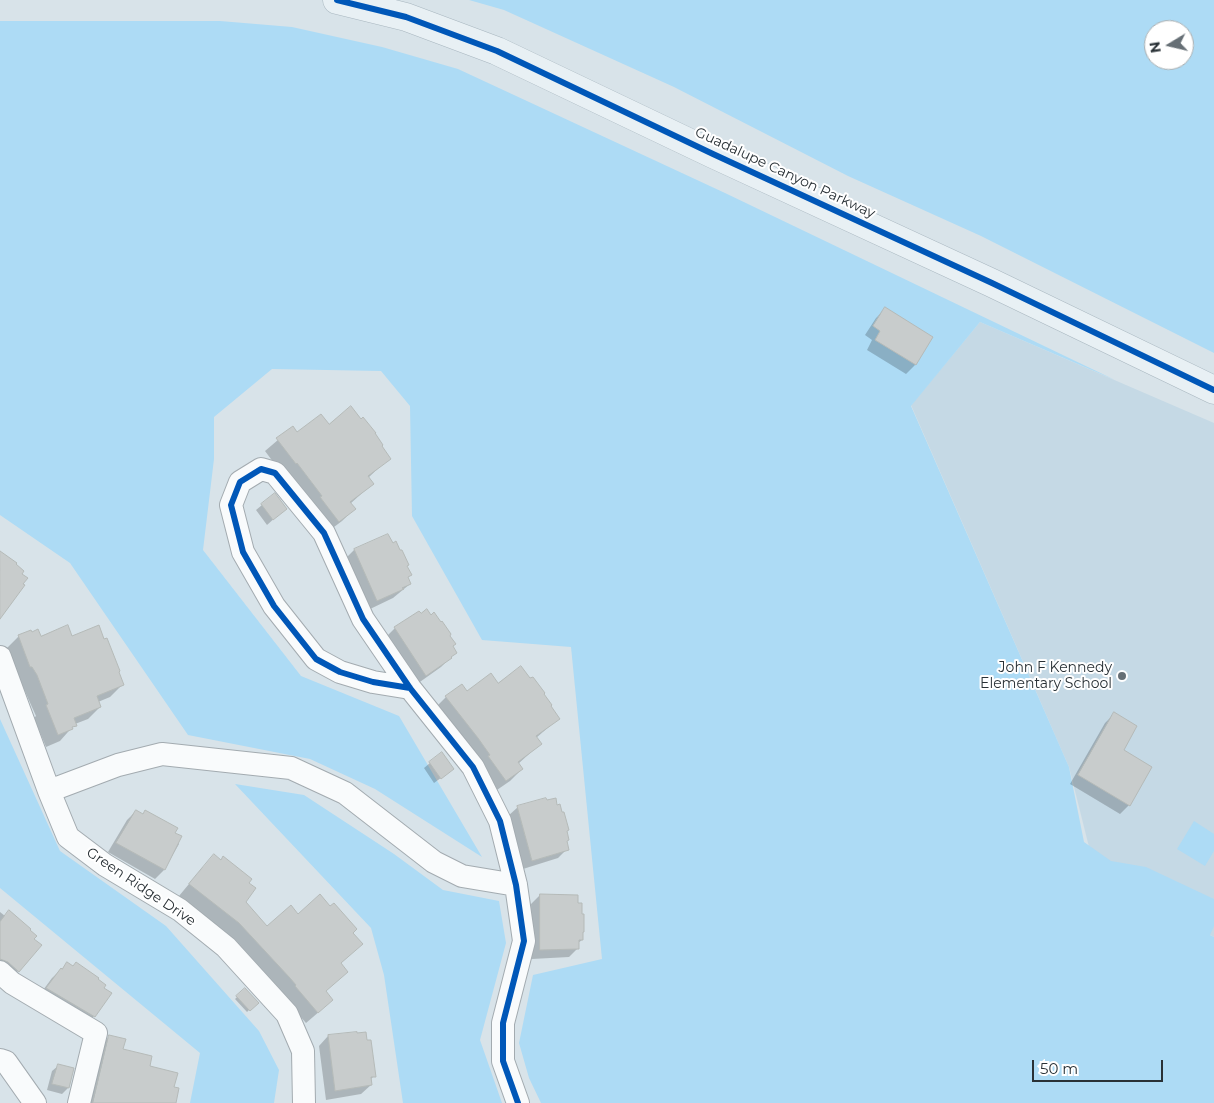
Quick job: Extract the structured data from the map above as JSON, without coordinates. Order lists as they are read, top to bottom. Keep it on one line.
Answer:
{"streets":{"main road":["Guadalupe Canyon Parkway"],"street":["Green Ridge Drive"]},"places":["John F Kennedy Elementary School"],"scale_bar":"50 m","north":"left"}
